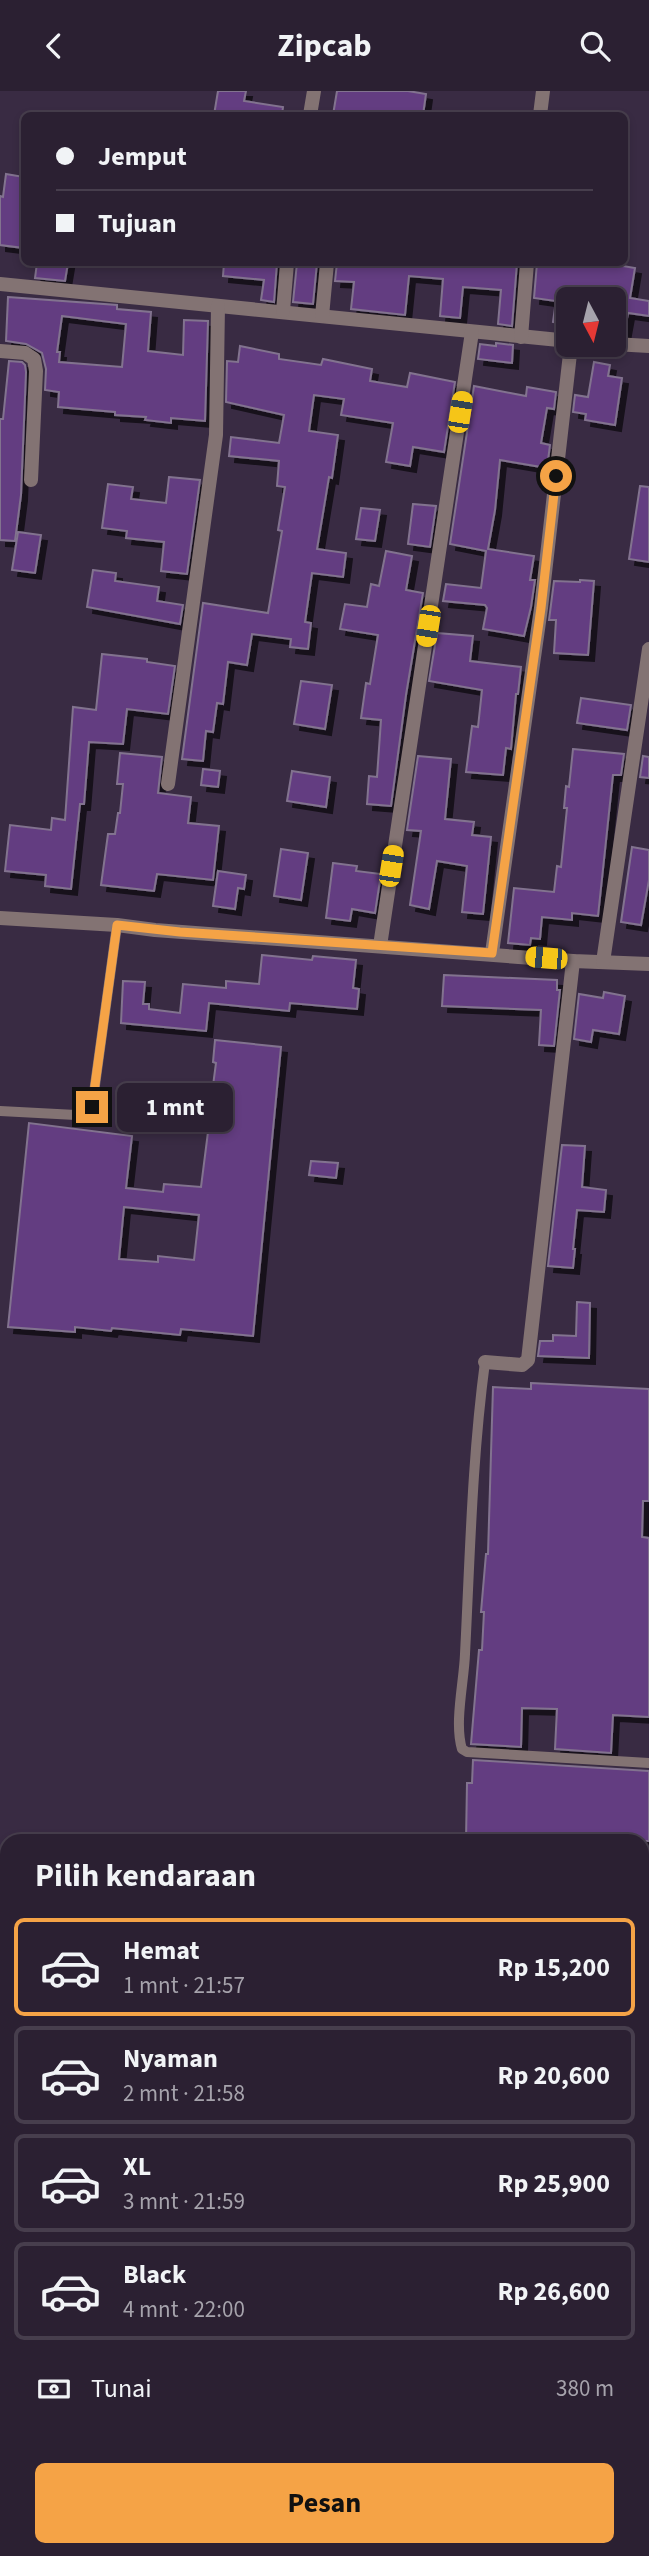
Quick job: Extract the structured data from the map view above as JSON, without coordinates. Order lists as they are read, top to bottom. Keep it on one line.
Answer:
{"north":"bottom","page":{"header":"Zipcab","banner":["Jemput","Tujuan"],"bubble":"1 mnt","heading":"Pilih kendaraan","list":[{"name":"Hemat","note":"1 mnt · 21:57","value":"Rp 15,200"},{"name":"Nyaman","note":"2 mnt · 21:58","value":"Rp 20,600"},{"name":"XL","note":"3 mnt · 21:59","value":"Rp 25,900"},{"name":"Black","note":"4 mnt · 22:00","value":"Rp 26,600"}],"pay":["Tunai","380 m"],"buttons":"Pesan"}}
